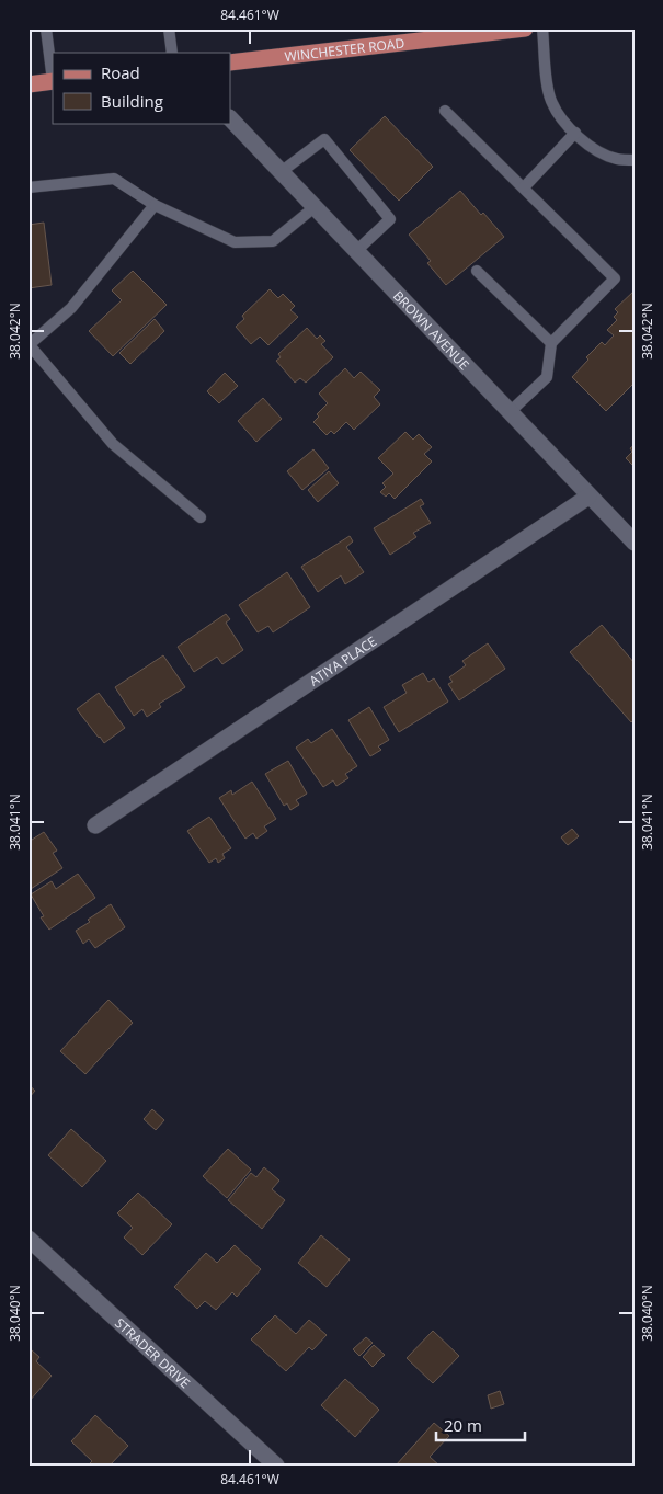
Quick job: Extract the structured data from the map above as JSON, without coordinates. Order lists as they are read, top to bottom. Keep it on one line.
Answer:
{"streets":{"main road":["WINCHESTER ROAD"],"street":["BROWN AVENUE","ATIYA PLACE","STRADER DRIVE"]},"crossings":[["BROWN AVENUE","ATIYA PLACE"]],"legend":["Road","Building"],"scale_bar":"20 m","coordinates":["84.461°W","38.042°N","38.041°N","38.040°N"]}
